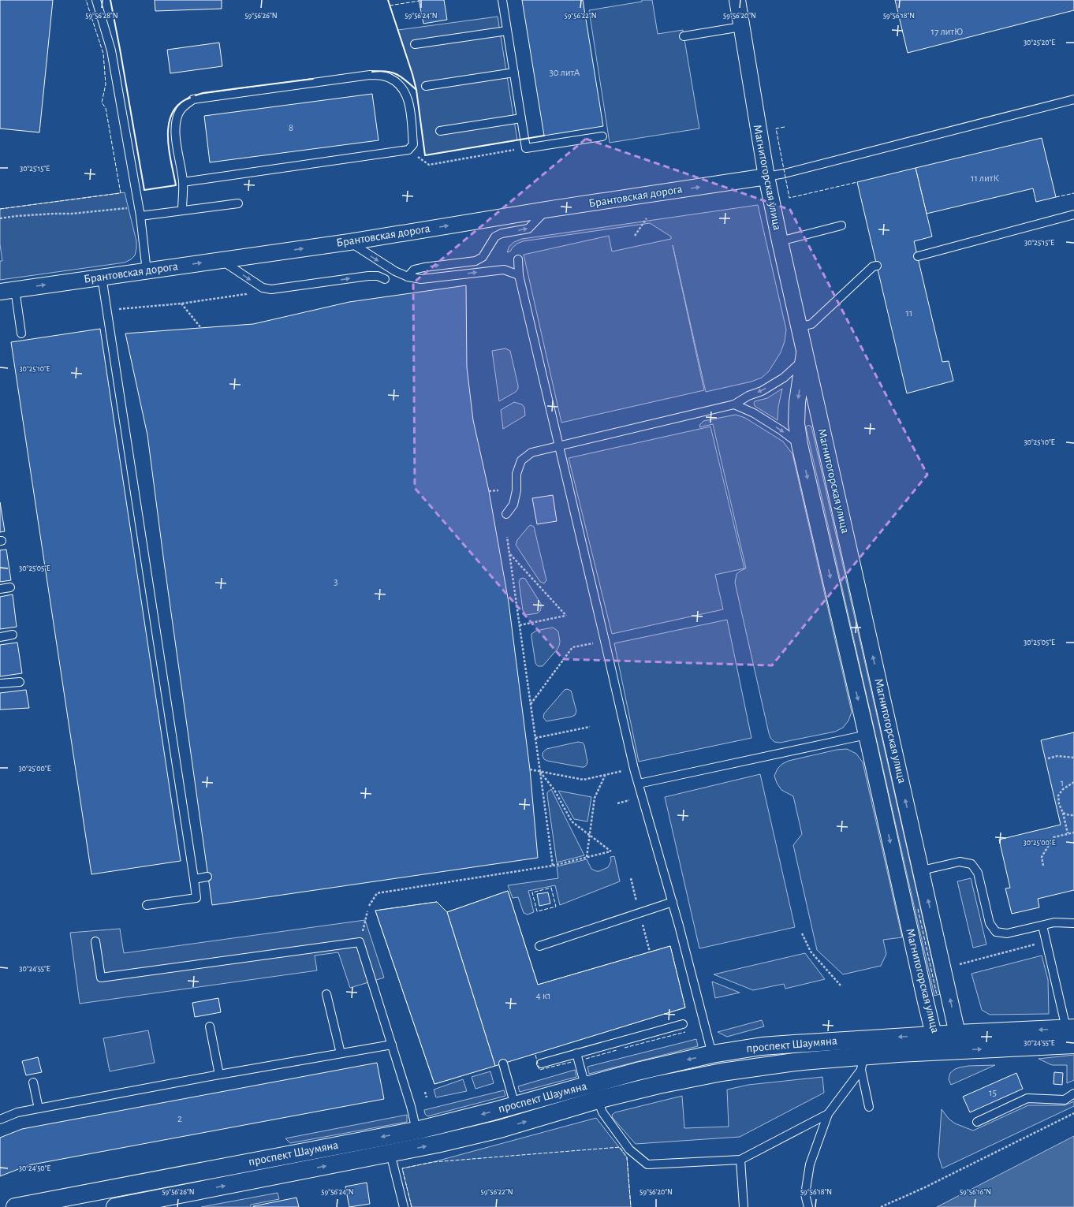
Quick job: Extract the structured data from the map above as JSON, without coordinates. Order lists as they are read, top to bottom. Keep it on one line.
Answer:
{"streets":{"street":["Магнитогорская улица","Брантовская дорога","проспект Шаумяна"]},"crossings":[["Магнитогорская улица","Брантовская дорога"],["Магнитогорская улица","проспект Шаумяна"]],"one_way":["Брантовская дорога"],"house_numbers":["17 литЮ","30 литА","8","11 литК","11","3","1","4 к1","15","2"],"coordinates":["59°56'28\"N","59°56'26\"N","59°56'24\"N","59°56'22\"N","59°56'20\"N","59°56'18\"N","30°25'20\"E","30°25'15\"E","30°25'10\"E","30°25'05\"E","30°25'00\"E","30°24'55\"E","30°24'50\"E","59°56'16\"N"]}
